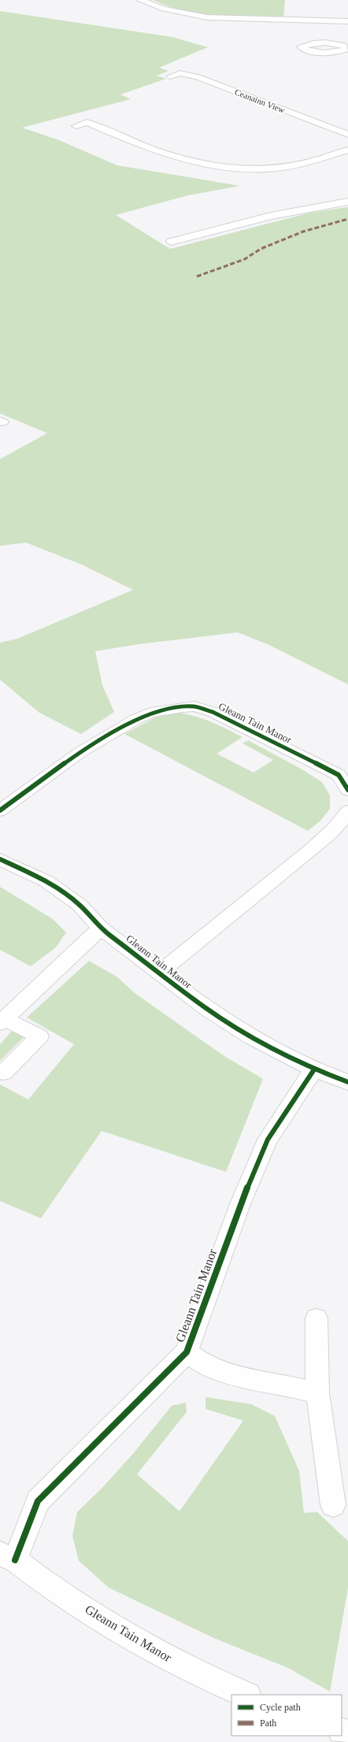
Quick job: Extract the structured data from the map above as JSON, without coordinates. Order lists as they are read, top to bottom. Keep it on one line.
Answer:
{"streets":{"street":["Ceanainn View","Gleann Tain Manor"]},"legend":["Cycle path","Path"]}
